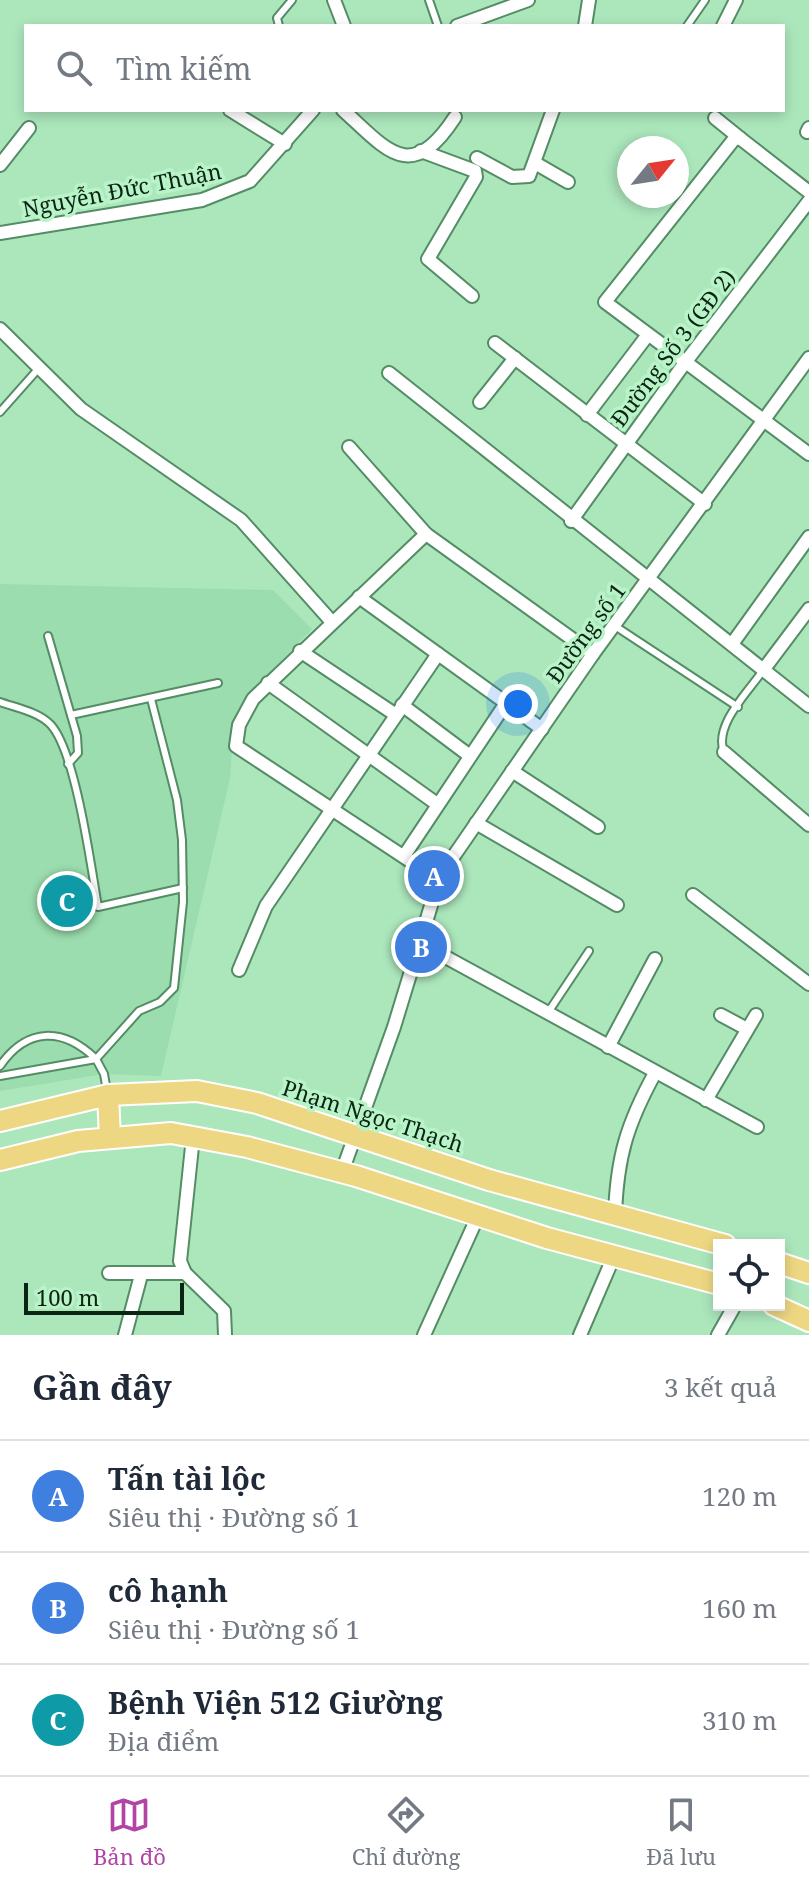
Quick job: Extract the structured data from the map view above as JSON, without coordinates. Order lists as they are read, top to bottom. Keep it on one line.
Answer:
{"streets":{"main road":["Phạm Ngọc Thạch"],"street":["Nguyễn Đức Thuận","Đường Số 3 (GĐ 2)","Đường số 1"]},"crossings":[["Đường số 1","Phạm Ngọc Thạch"]],"scale_bar":"100 m","north":"top right","page":{"search":"Tìm kiếm","pins":["A","C","B"],"scale":"100 m","heading":["Gần đây","3 kết quả"],"list":[{"mark":"A","name":"Tấn tài lộc","note":"Siêu thị · Đường số 1","value":"120 m"},{"mark":"B","name":"cô hạnh","note":"Siêu thị · Đường số 1","value":"160 m"},{"mark":"C","name":"Bệnh Viện 512 Giường","note":"Địa điểm","value":"310 m"}],"nav":["Bản đồ","Chỉ đường","Đã lưu"]}}
